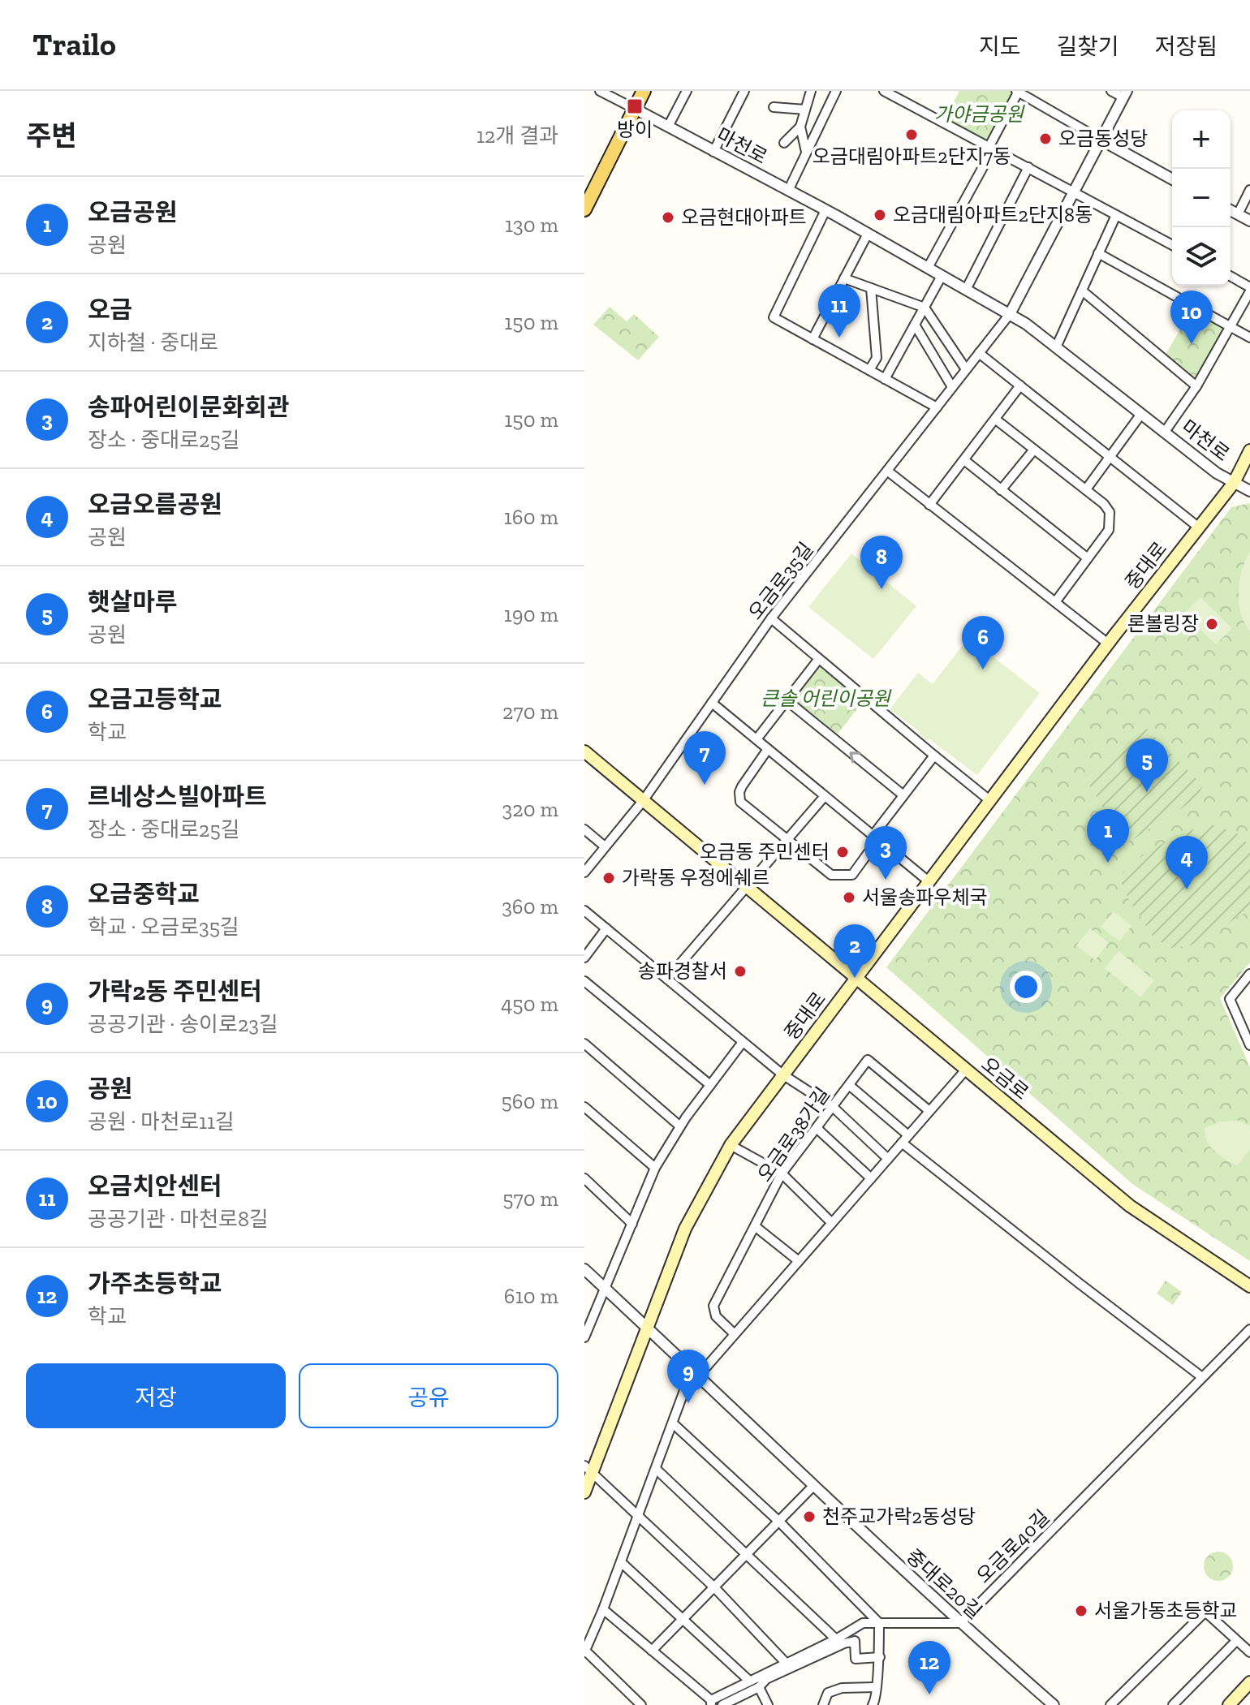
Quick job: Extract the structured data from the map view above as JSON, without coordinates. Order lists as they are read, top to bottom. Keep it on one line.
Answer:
{"streets":{"main road":["중대로","오금로"],"street":["마천로","오금로35길","오금로38가길","오금로40길","중대로20길"]},"crossings":[["마천로","중대로"],["마천로","오금로35길"],["중대로","오금로"],["중대로","중대로20길"],["오금로35길","오금로"],["오금로40길","중대로20길"]],"parks":["가야금공원","큰솔 어린이공원"],"places":{"transit":["방이"],"other":["오금대림아파트2단지7동","오금동성당","오금대림아파트2단지8동","오금현대아파트","론볼링장","오금동 주민센터","가락동 우정에쉐르","서울송파우체국","송파경찰서","천주교가락2동성당","서울가동초등학교"]},"page":{"header":"Trailo","nav":["지도","길찾기","저장됨"],"heading":["주변","12개 결과"],"map_buttons":["+","−"],"list":[{"mark":"1","name":"오금공원","note":"공원","value":"130 m"},{"mark":"2","name":"오금","note":"지하철 · 중대로","value":"150 m"},{"mark":"3","name":"송파어린이문화회관","note":"장소 · 중대로25길","value":"150 m"},{"mark":"4","name":"오금오름공원","note":"공원","value":"160 m"},{"mark":"5","name":"햇살마루","note":"공원","value":"190 m"},{"mark":"6","name":"오금고등학교","note":"학교","value":"270 m"},{"mark":"7","name":"르네상스빌아파트","note":"장소 · 중대로25길","value":"320 m"},{"mark":"8","name":"오금중학교","note":"학교 · 오금로35길","value":"360 m"},{"mark":"9","name":"가락2동 주민센터","note":"공공기관 · 송이로23길","value":"450 m"},{"mark":"10","name":"공원","note":"공원 · 마천로11길","value":"560 m"},{"mark":"11","name":"오금치안센터","note":"공공기관 · 마천로8길","value":"570 m"},{"mark":"12","name":"가주초등학교","note":"학교","value":"610 m"}],"pins":["11","10","8","6","7","5","1","3","4","2","9","12"],"buttons":["저장","공유"]}}
